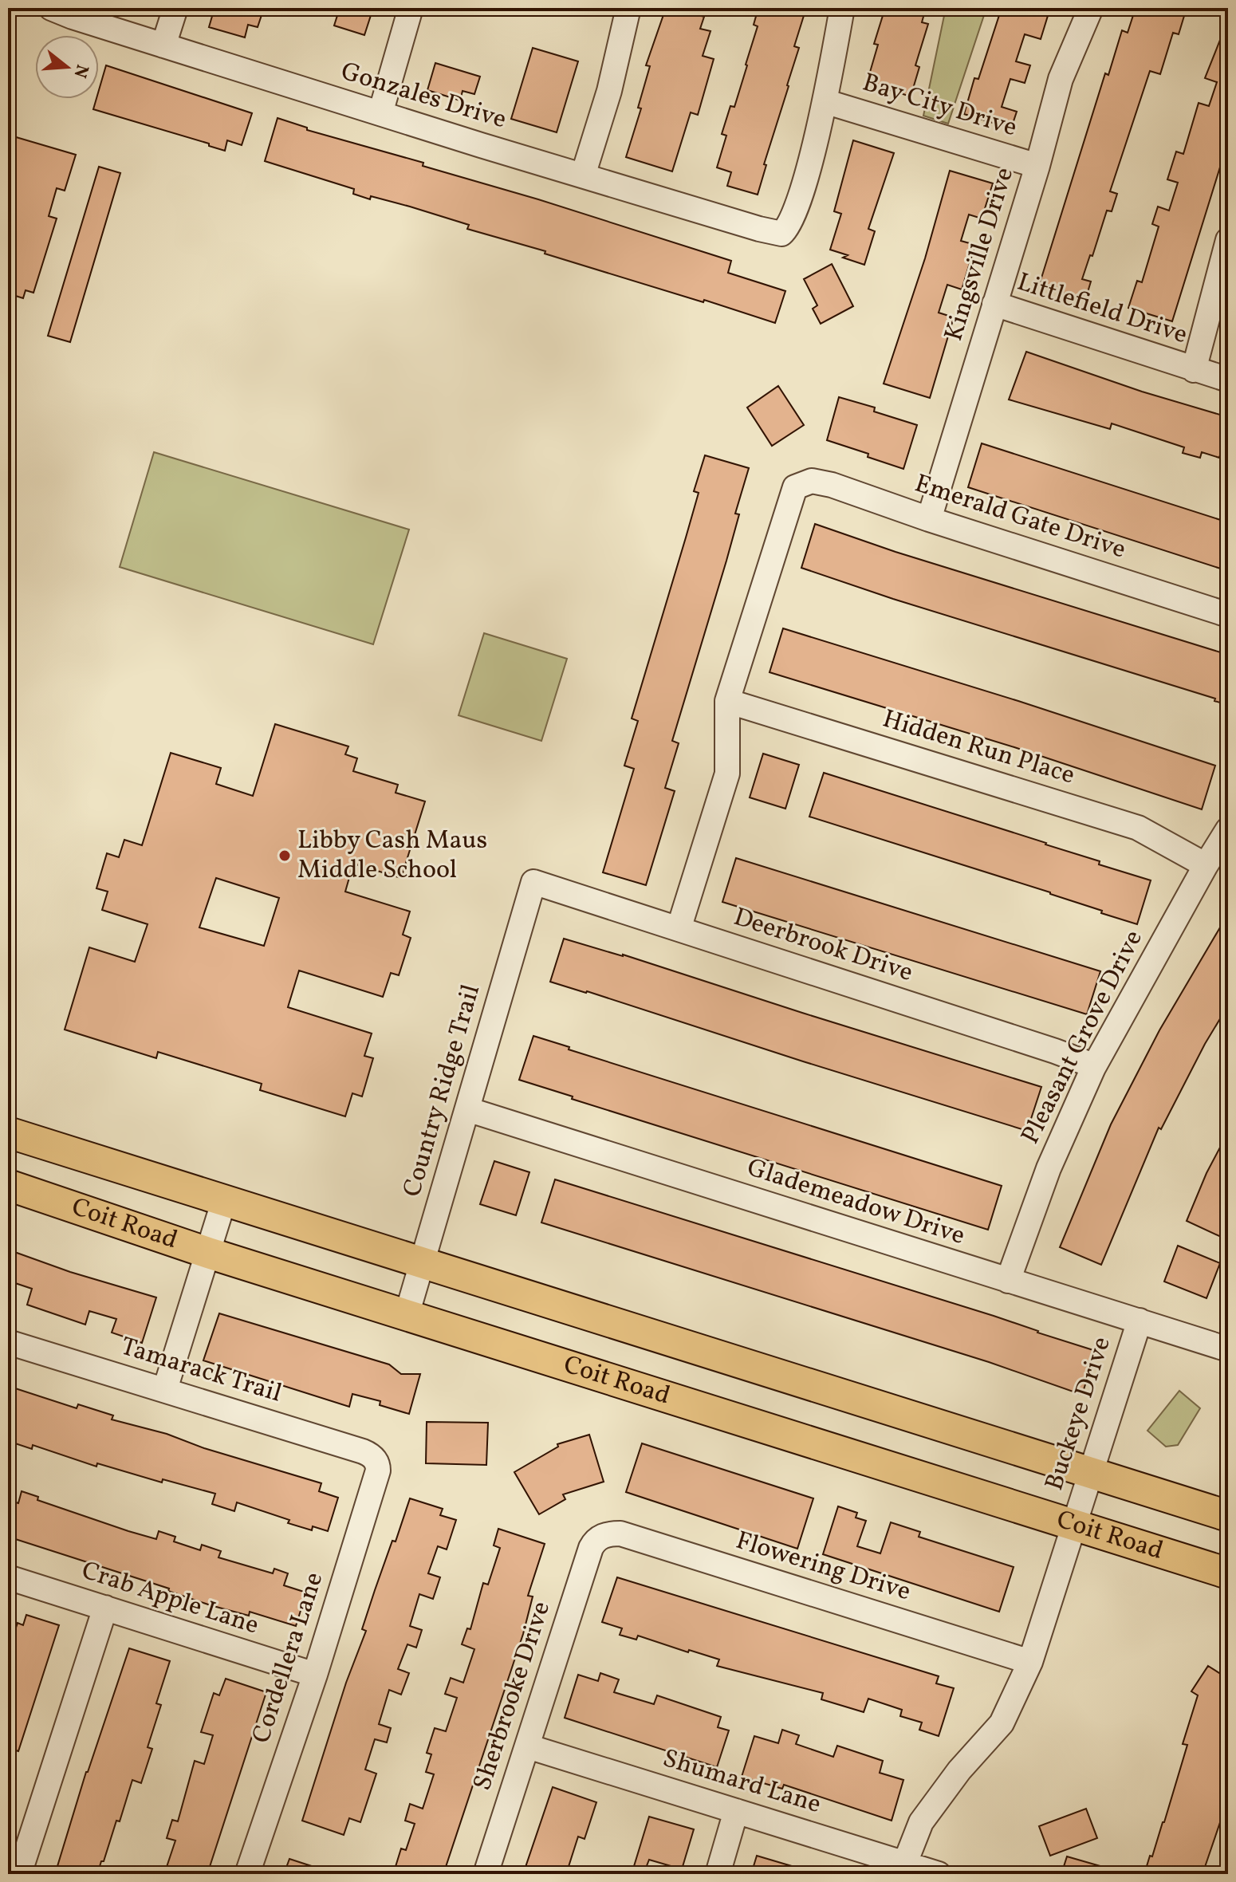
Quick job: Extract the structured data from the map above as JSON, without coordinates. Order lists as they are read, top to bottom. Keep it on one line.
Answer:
{"streets":{"main road":["Coit Road"],"street":["Gonzales Drive","Bay City Drive","Kingsville Drive","Littlefield Drive","Emerald Gate Drive","Hidden Run Place","Deerbrook Drive","Pleasant Grove Drive","Country Ridge Trail","Glademeadow Drive","Tamarack Trail","Buckeye Drive","Flowering Drive","Crab Apple Lane","Cordellera Lane","Sherbrooke Drive","Shumard Lane"]},"crossings":[["Gonzales Drive","Bay City Drive"],["Bay City Drive","Kingsville Drive"],["Kingsville Drive","Littlefield Drive"],["Kingsville Drive","Emerald Gate Drive"],["Emerald Gate Drive","Hidden Run Place"],["Hidden Run Place","Pleasant Grove Drive"],["Deerbrook Drive","Pleasant Grove Drive"],["Deerbrook Drive","Country Ridge Trail"],["Pleasant Grove Drive","Glademeadow Drive"],["Country Ridge Trail","Glademeadow Drive"],["Country Ridge Trail","Coit Road"],["Glademeadow Drive","Buckeye Drive"],["Coit Road","Buckeye Drive"],["Tamarack Trail","Cordellera Lane"],["Buckeye Drive","Flowering Drive"],["Buckeye Drive","Shumard Lane"],["Flowering Drive","Sherbrooke Drive"],["Crab Apple Lane","Cordellera Lane"],["Sherbrooke Drive","Shumard Lane"]],"places":["Libby Cash Maus Middle School"],"north":"right"}
